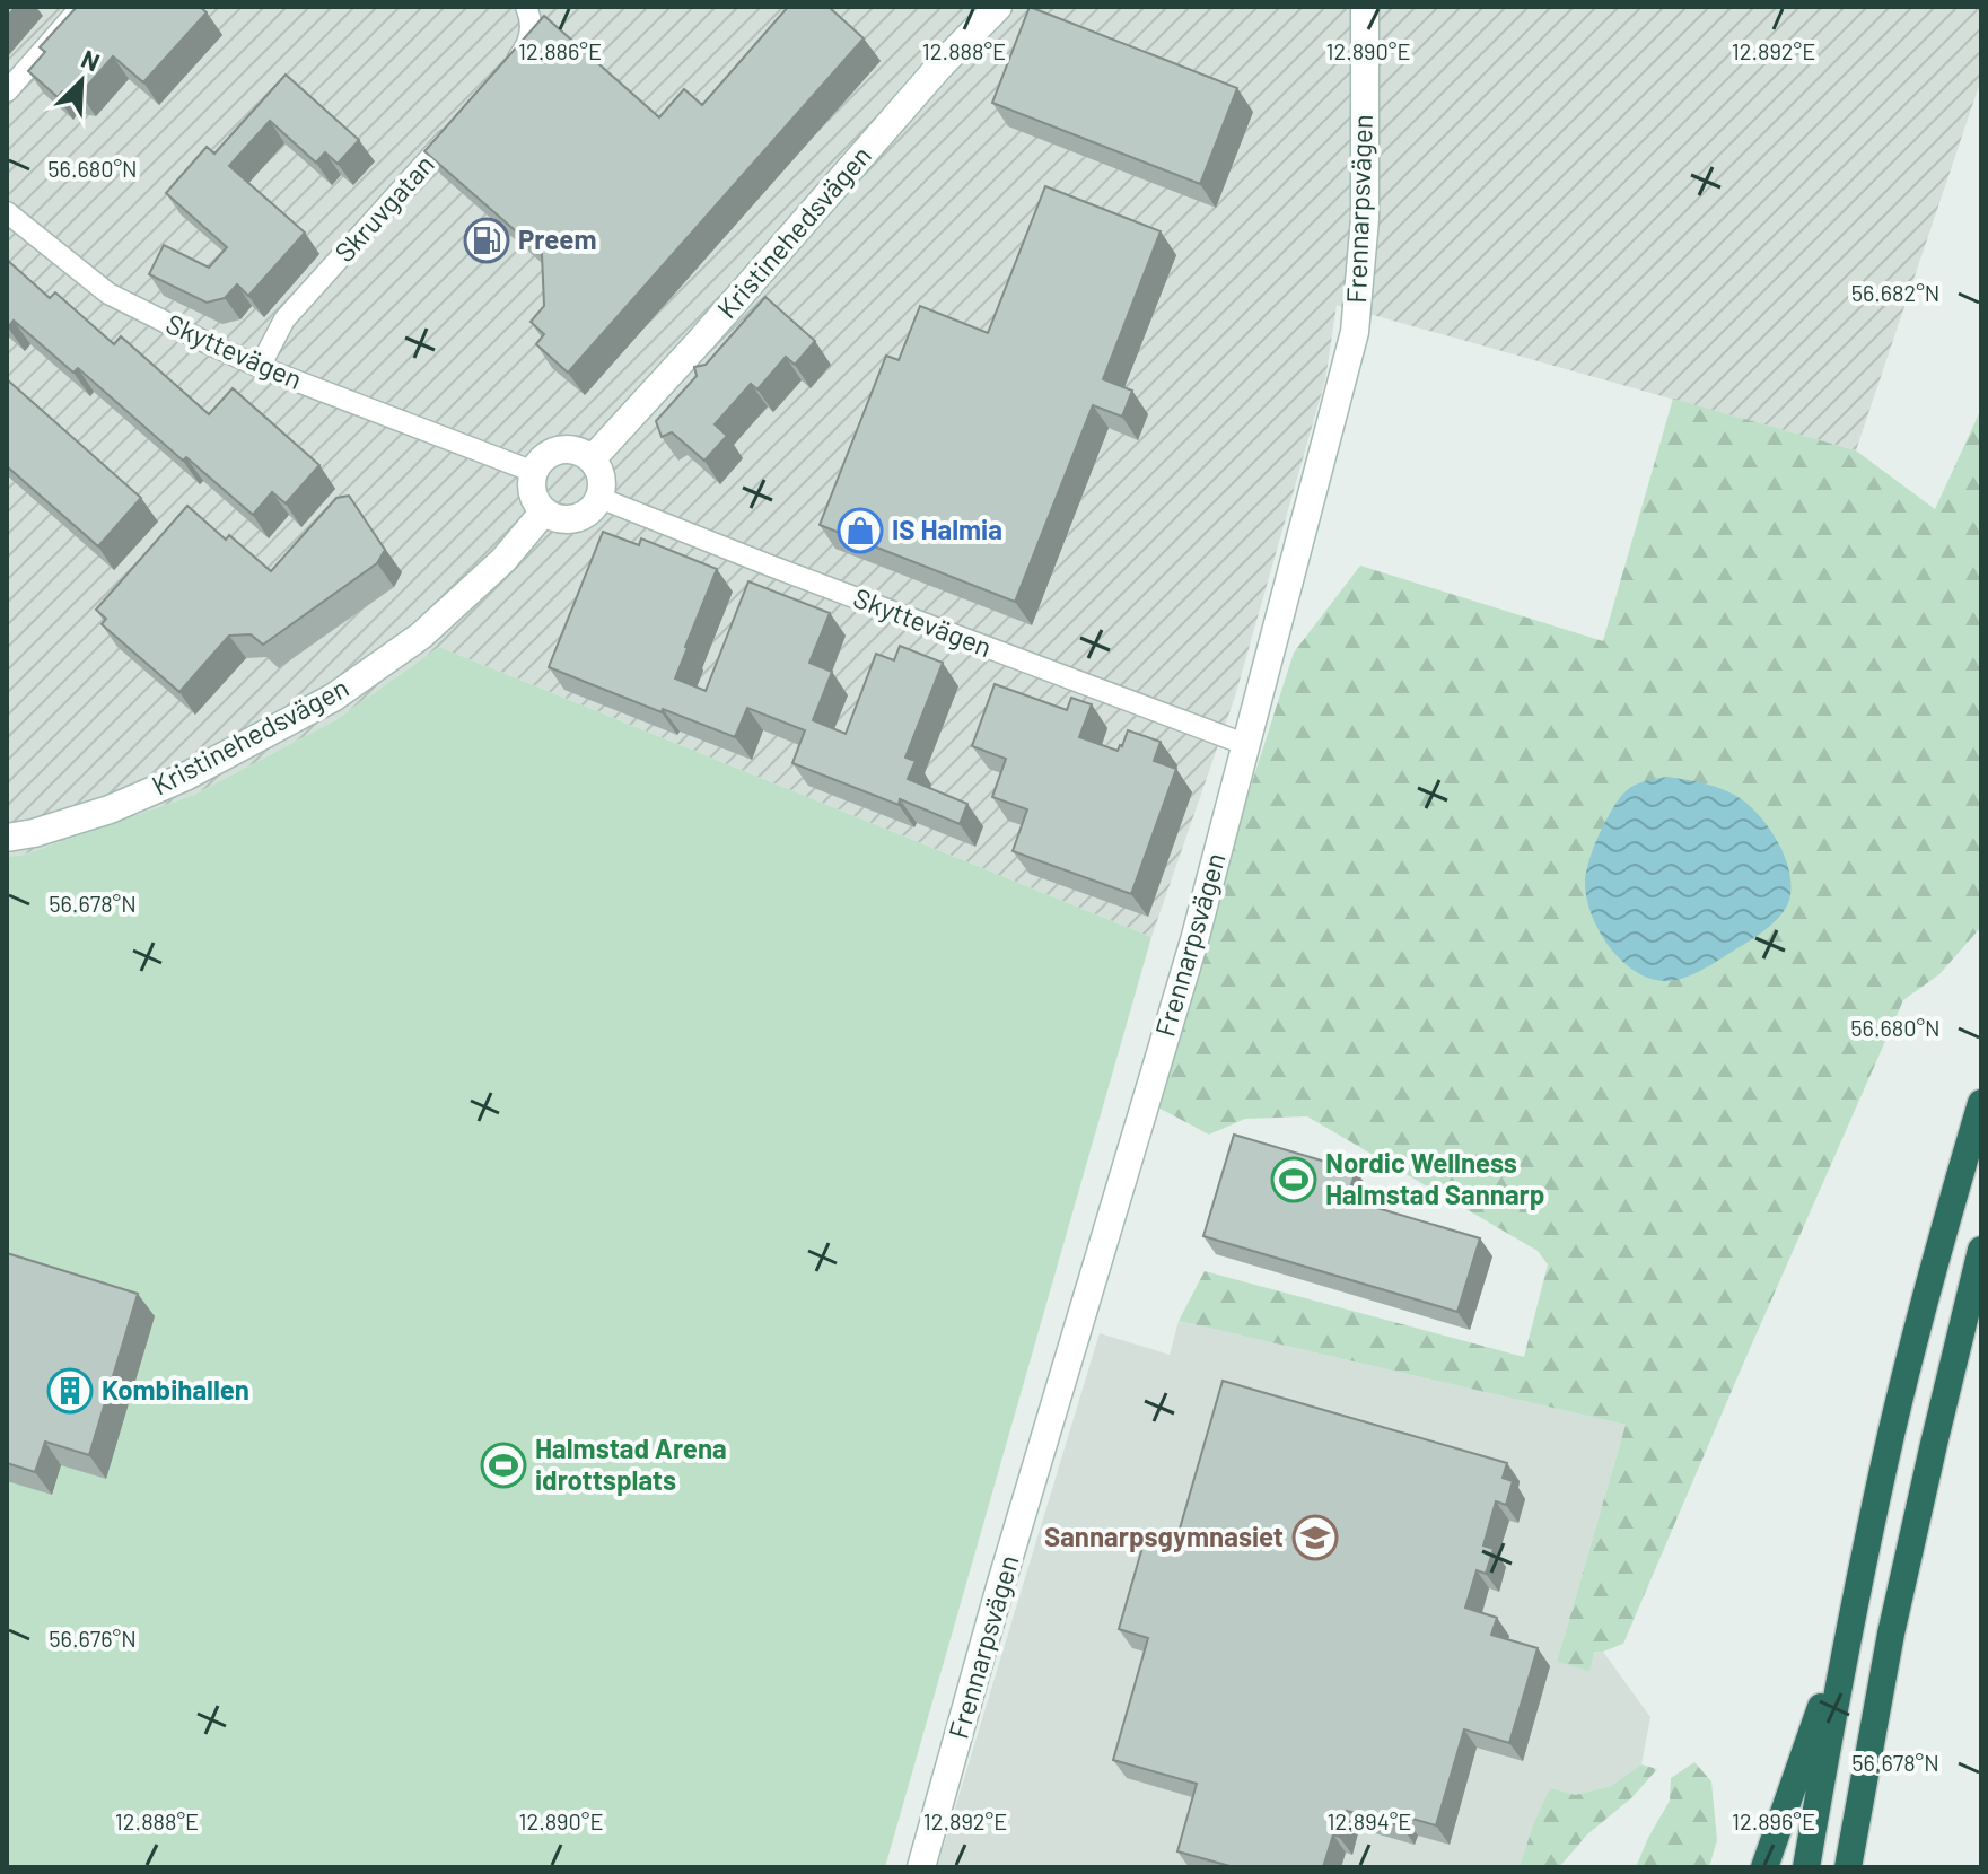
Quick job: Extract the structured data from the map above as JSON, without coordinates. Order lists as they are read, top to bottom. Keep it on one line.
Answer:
{"streets":{"street":["Skruvgatan","Frennarpsvägen","Kristinehedsvägen","Skyttevägen"]},"crossings":[["Skruvgatan","Skyttevägen"],["Frennarpsvägen","Skyttevägen"],["Kristinehedsvägen","Skyttevägen"]],"places":{"fuel station":["Preem"],"shop":["IS Halmia"],"sports":["Nordic Wellness Halmstad Sannarp","Halmstad Arena idrottsplats"],"building":["Kombihallen"],"school or university":["Sannarpsgymnasiet"]},"north":"top right","coordinates":["12.886°E","12.888°E","12.890°E","12.892°E","56.680°N","56.682°N","56.678°N","56.676°N","12.894°E","12.896°E"]}
